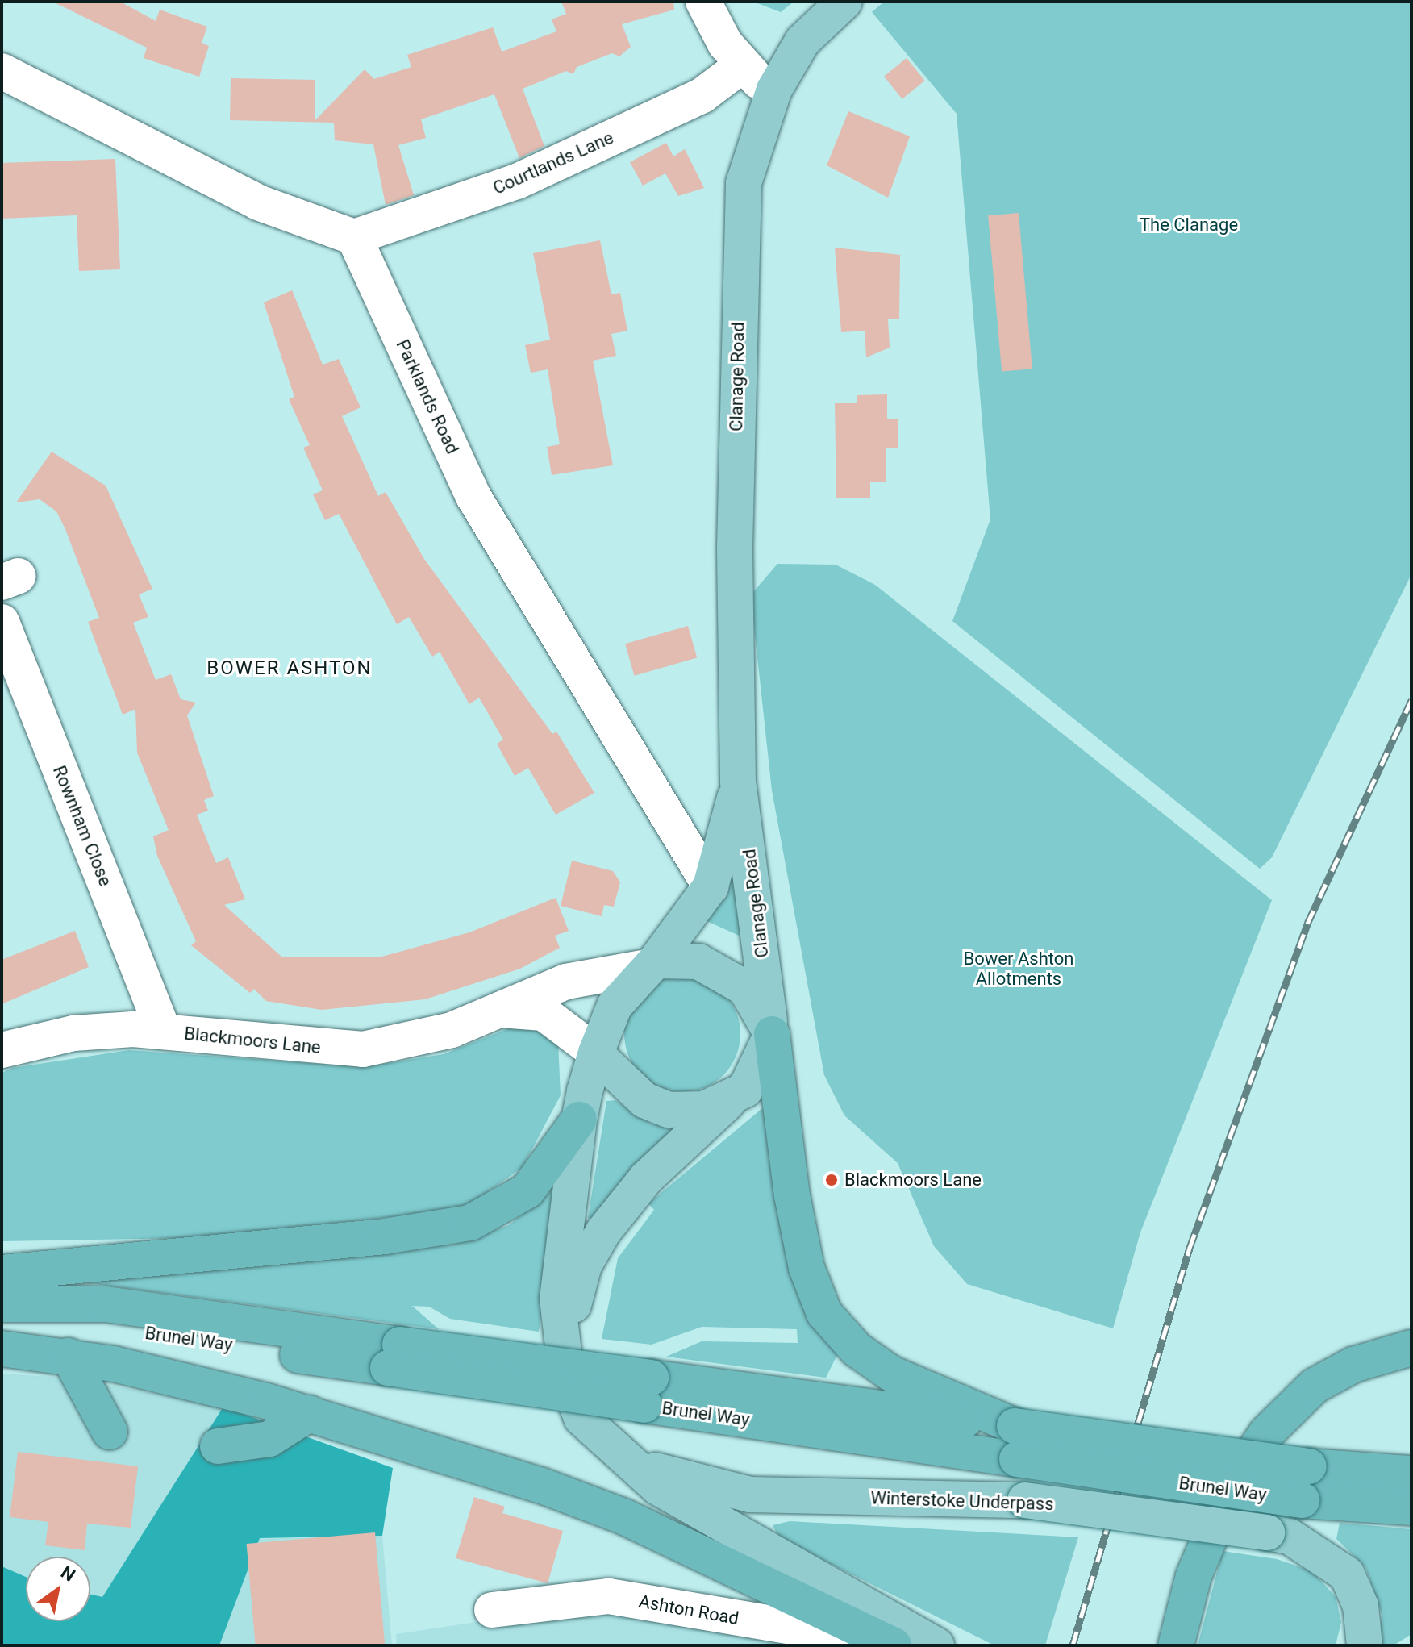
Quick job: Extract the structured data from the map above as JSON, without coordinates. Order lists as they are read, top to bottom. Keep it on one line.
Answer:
{"streets":{"highway":["Brunel Way"],"main road":["Clanage Road","Winterstoke Underpass"],"street":["Courtlands Lane","Parklands Road","Rownham Close","Blackmoors Lane","Ashton Road"]},"crossings":[["Courtlands Lane","Parklands Road"],["Clanage Road","Parklands Road"],["Clanage Road","Blackmoors Lane"],["Clanage Road","Winterstoke Underpass"],["Rownham Close","Blackmoors Lane"],["Blackmoors Lane","Winterstoke Underpass"]],"districts":["BOWER ASHTON"],"parks":["The Clanage","Bower Ashton Allotments"],"places":["Blackmoors Lane"],"north":"top right"}
